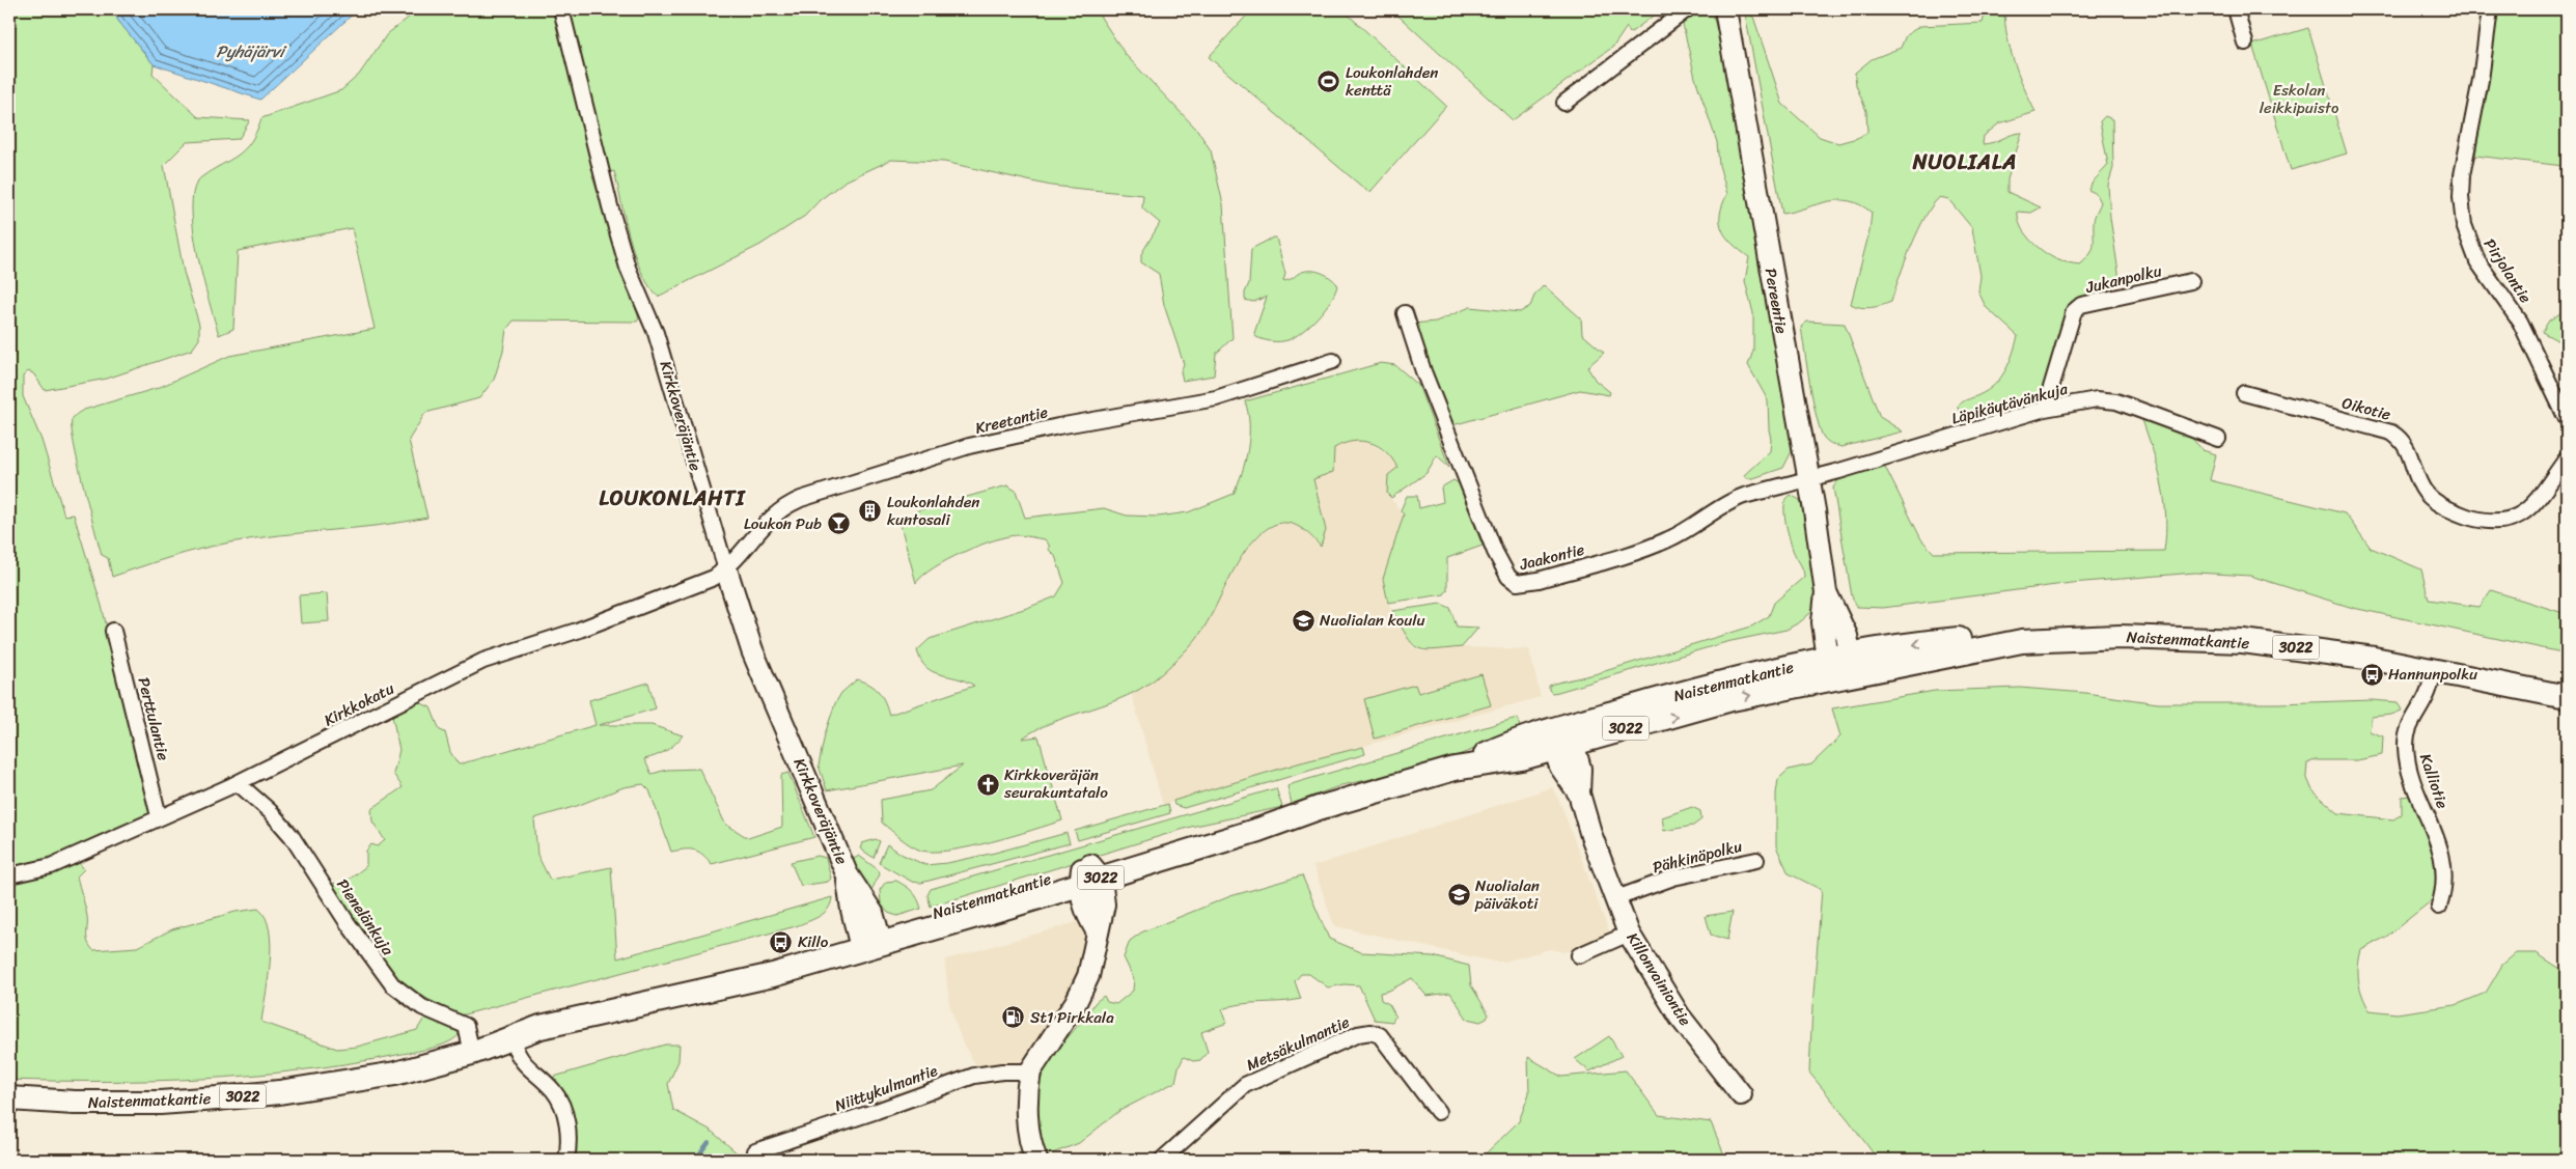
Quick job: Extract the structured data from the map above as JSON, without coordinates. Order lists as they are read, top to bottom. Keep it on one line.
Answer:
{"streets":{"main road":["Naistenmatkantie","3022"],"street":["Pirjolantie","Jukanpolku","Pereentie","Läpikäytävänkuja","Oikotie","Kirkkoveräjäntie","Kreetantie","Jaakontie","Kirkkokatu","Perttulantie","Kalliotie","Pähkinäpolku","Pienelänkuja","Killonvainiontie","Metsäkulmantie","Niittykulmantie"]},"crossings":[["Jukanpolku","Läpikäytävänkuja"],["Pereentie","Läpikäytävänkuja"],["Pereentie","Jaakontie"],["Pereentie","Naistenmatkantie"],["Läpikäytävänkuja","Jaakontie"],["Kirkkoveräjäntie","Kreetantie"],["Kirkkoveräjäntie","Naistenmatkantie"],["Kirkkoveräjäntie","Kirkkokatu"],["Kreetantie","Kirkkokatu"],["Naistenmatkantie","Kalliotie"],["Naistenmatkantie","Pienelänkuja"],["Naistenmatkantie","Killonvainiontie"],["Kirkkokatu","Perttulantie"],["Kirkkokatu","Pienelänkuja"],["Pähkinäpolku","Killonvainiontie"]],"districts":["NUOLIALA","LOUKONLAHTI"],"water":["Pyhäjärvi"],"parks":["Eskolan leikkipuisto"],"places":{"sports":["Loukonlahden kenttä"],"building":["Loukonlahden kuntosali"],"bar":["Loukon Pub"],"school or university":["Nuolialan koulu","Nuolialan päiväkoti"],"bus stop":["Hannunpolku","Killo"],"church":["Kirkkoveräjän seurakuntatalo"],"fuel station":["St1 Pirkkala"]}}
